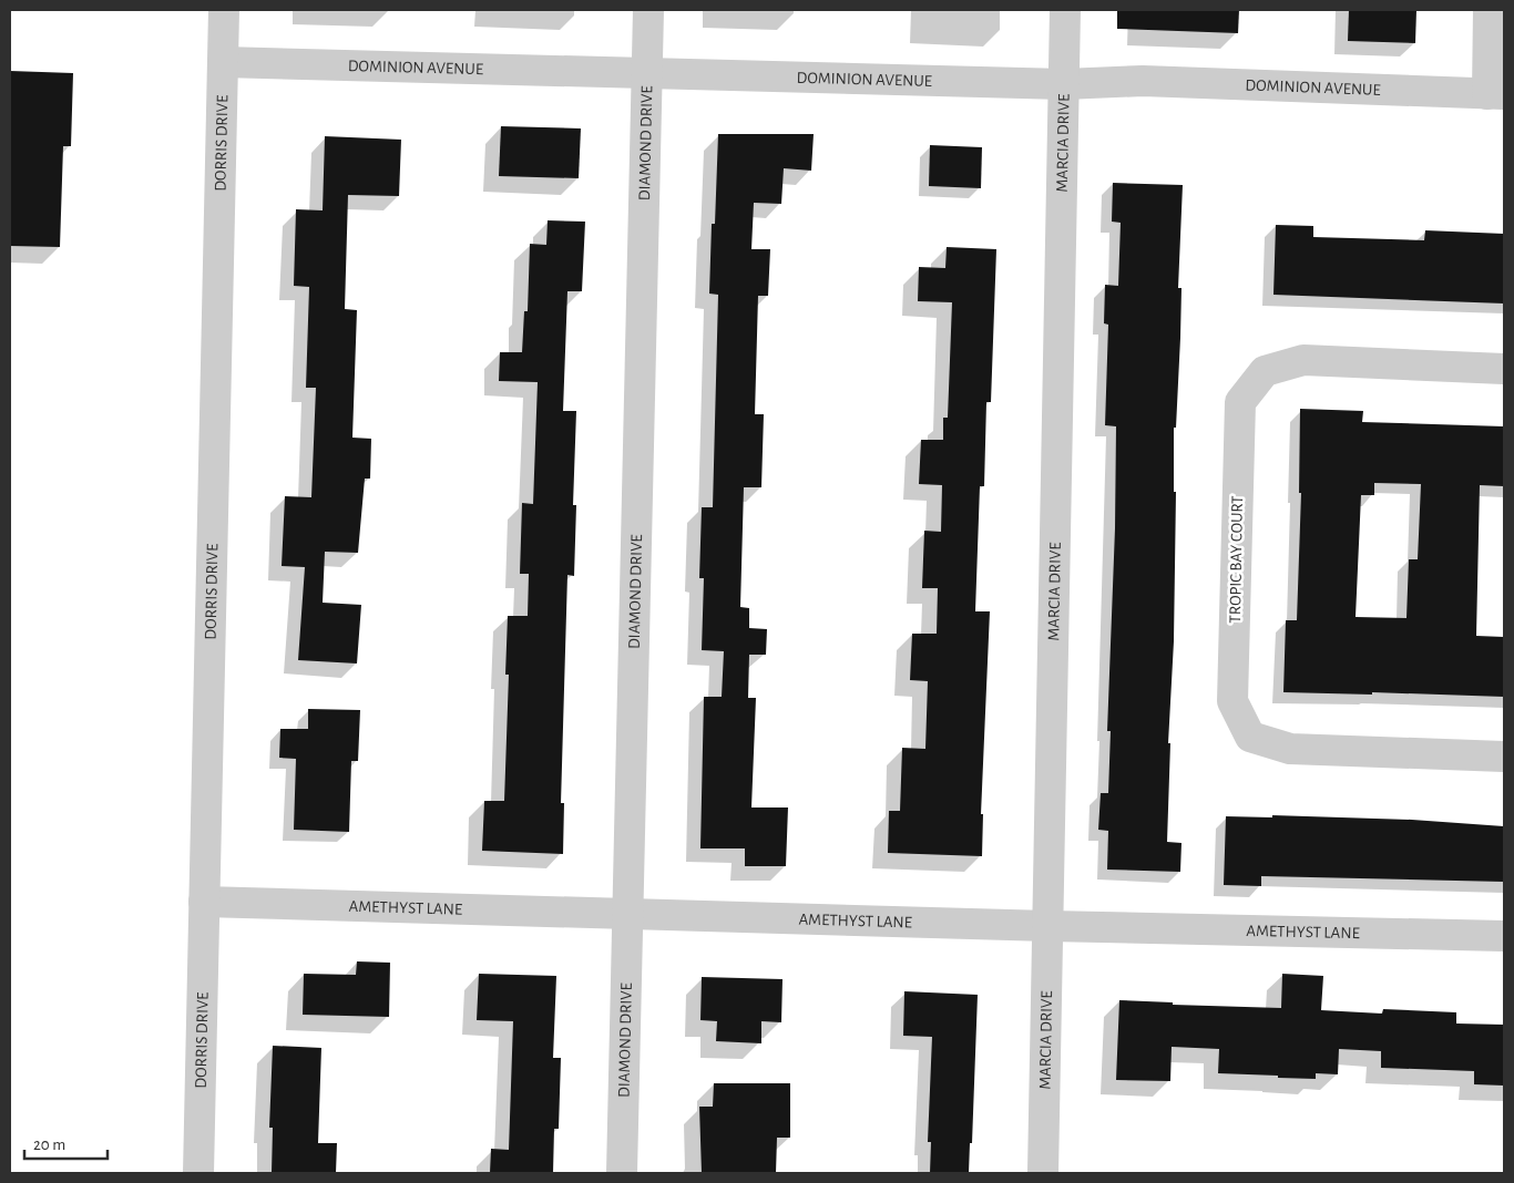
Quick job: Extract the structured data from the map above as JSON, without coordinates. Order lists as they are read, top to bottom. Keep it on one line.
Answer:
{"streets":{"street":["DOMINION AVENUE","DORRIS DRIVE","DIAMOND DRIVE","MARCIA DRIVE","TROPIC BAY COURT","AMETHYST LANE"]},"crossings":[["DOMINION AVENUE","DORRIS DRIVE"],["DOMINION AVENUE","DIAMOND DRIVE"],["DOMINION AVENUE","MARCIA DRIVE"],["DORRIS DRIVE","AMETHYST LANE"],["DIAMOND DRIVE","AMETHYST LANE"],["MARCIA DRIVE","AMETHYST LANE"]],"scale_bar":"20 m"}
